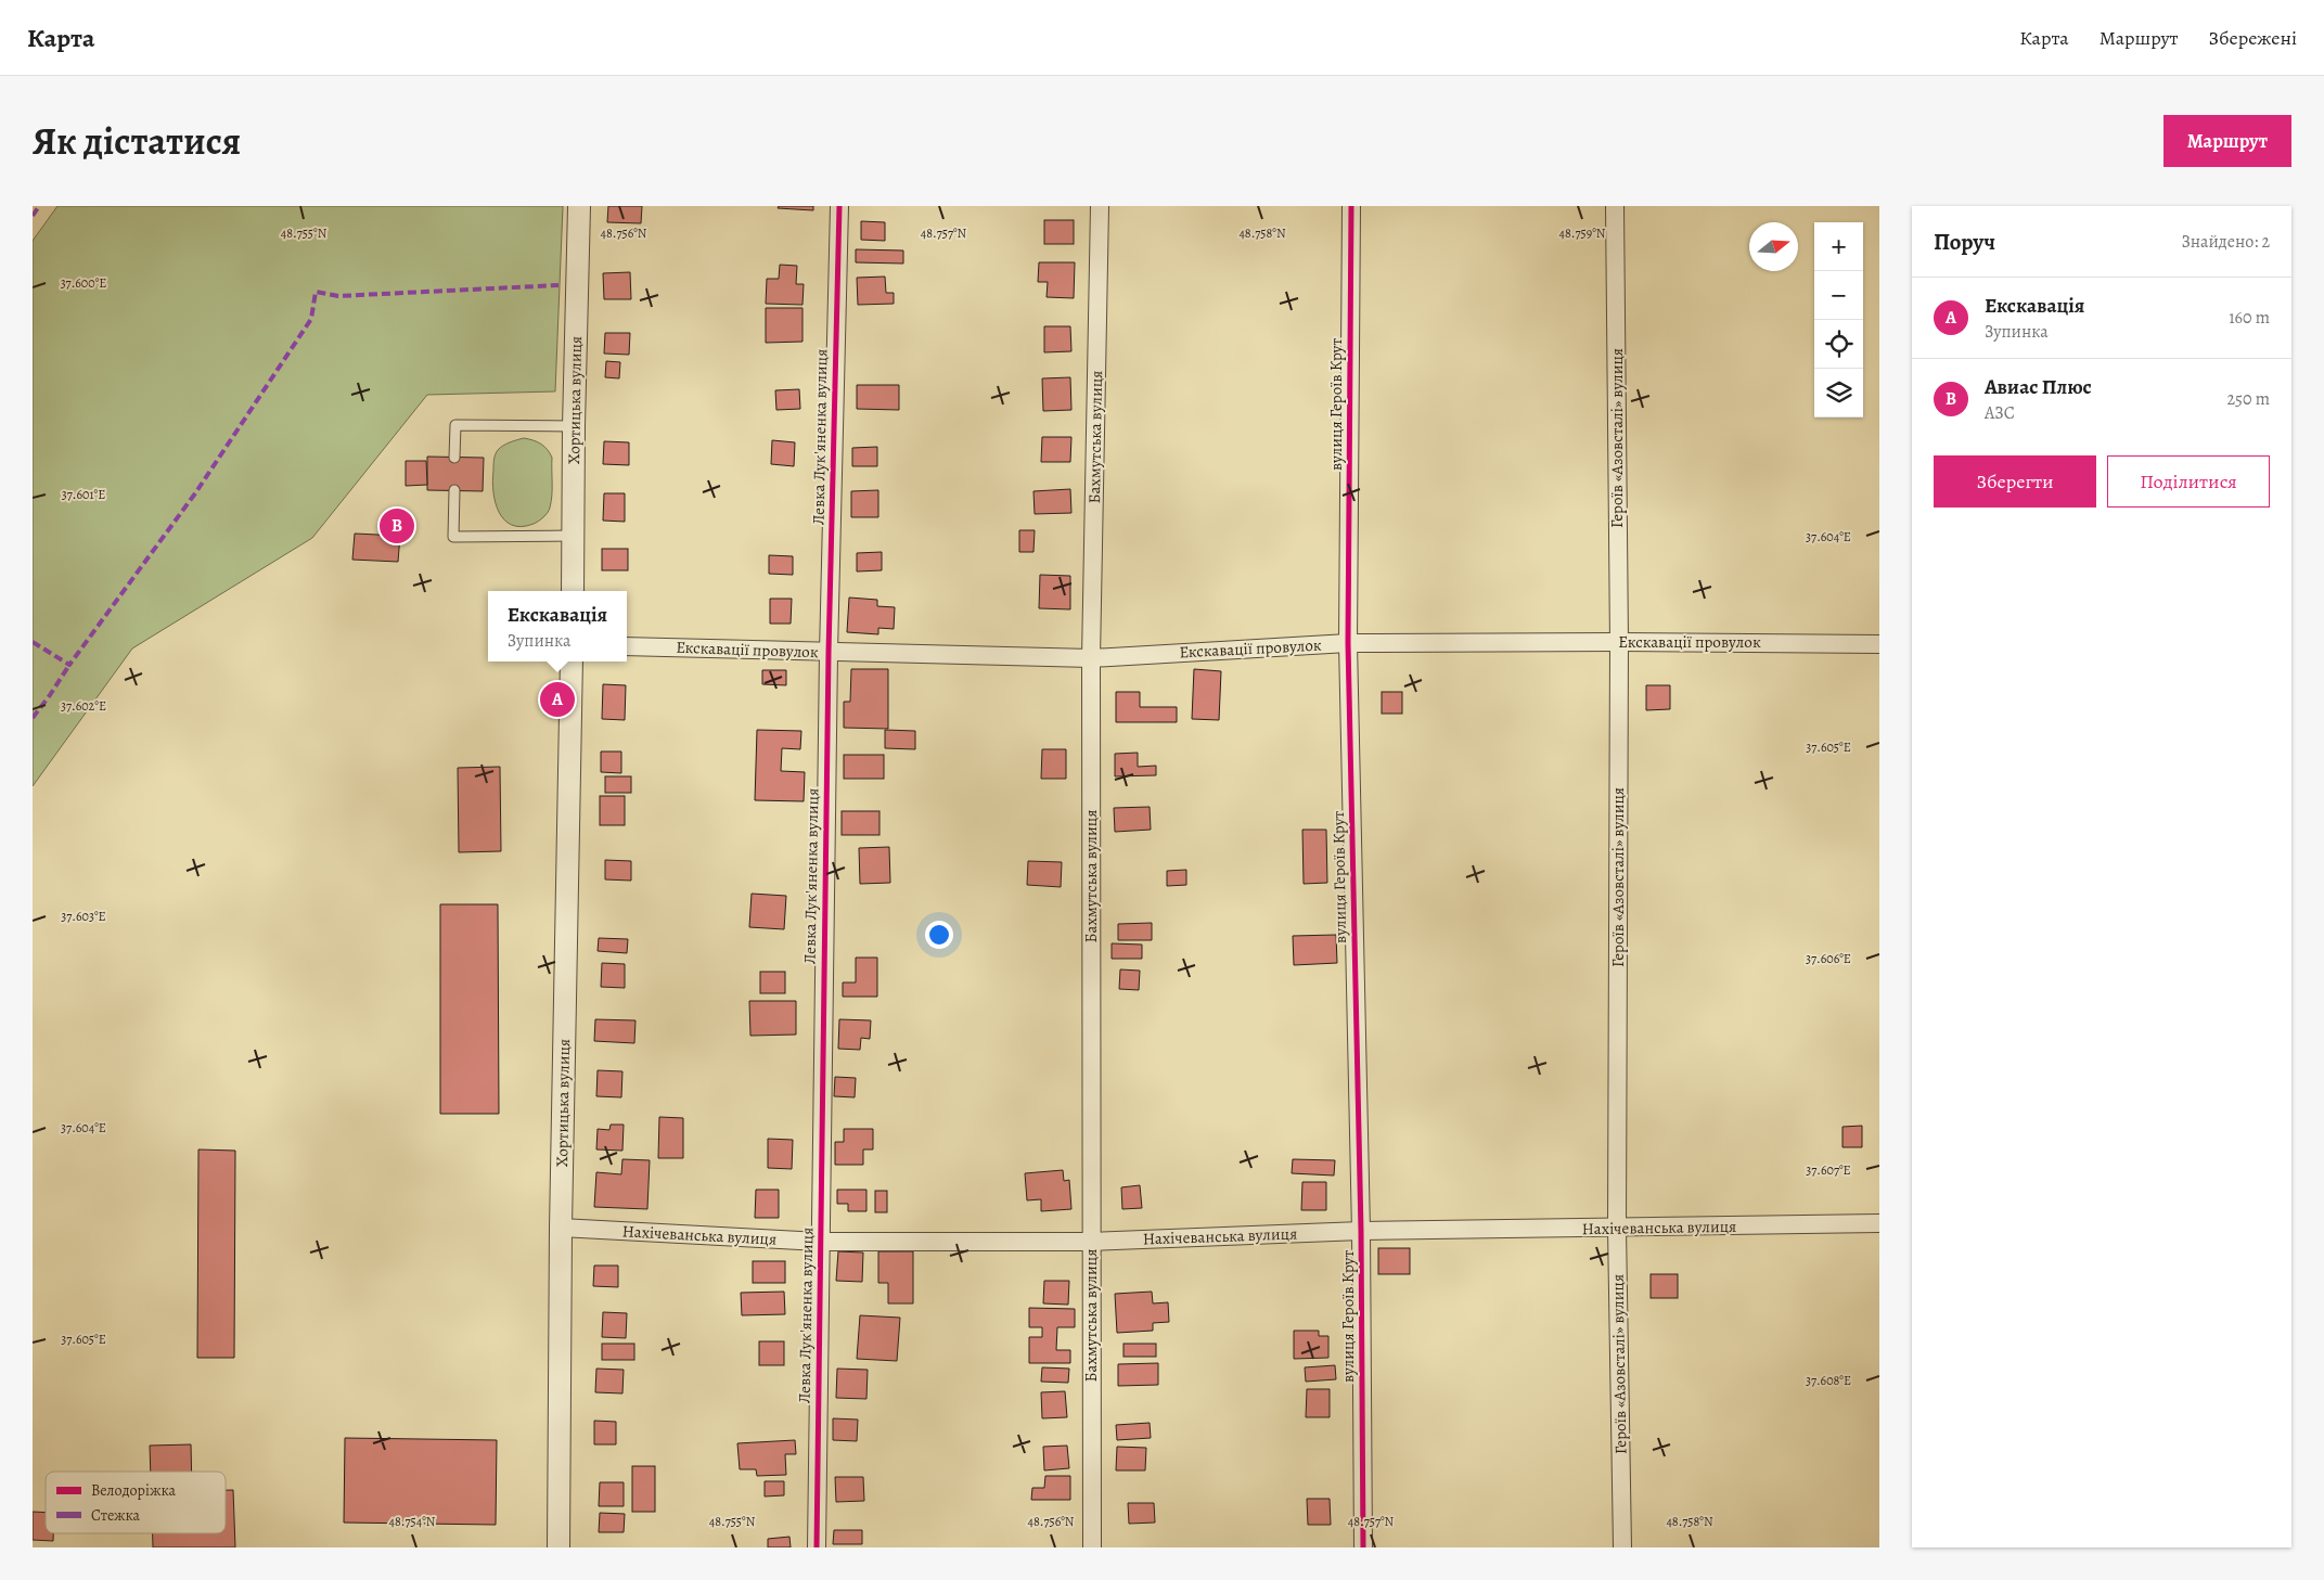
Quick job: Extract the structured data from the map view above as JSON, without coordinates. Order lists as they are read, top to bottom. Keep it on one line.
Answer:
{"streets":{"street":["Хортицька вулиця","вулиця Героїв Крут","Левка Лук'яненка вулиця","Бахмутська вулиця","Героїв «Азовсталі» вулиця","Екскавації провулок","Нахічеванська вулиця"]},"crossings":[["Хортицька вулиця","Нахічеванська вулиця"],["вулиця Героїв Крут","Екскавації провулок"],["вулиця Героїв Крут","Нахічеванська вулиця"],["Левка Лук'яненка вулиця","Екскавації провулок"],["Левка Лук'яненка вулиця","Нахічеванська вулиця"],["Бахмутська вулиця","Екскавації провулок"],["Бахмутська вулиця","Нахічеванська вулиця"],["Героїв «Азовсталі» вулиця","Екскавації провулок"],["Героїв «Азовсталі» вулиця","Нахічеванська вулиця"]],"legend":["Велодоріжка","Стежка"],"north":"right","page":{"header":"Карта","nav":["Карта","Маршрут","Збережені"],"title":"Як дістатися","buttons":["Маршрут",["Зберегти","Поділитися"]],"heading":["Поруч","Знайдено: 2"],"map_buttons":["+","−"],"list":[{"mark":"A","name":"Екскавація","note":"Зупинка","value":"160 m"},{"mark":"B","name":"Авиас Плюс","note":"АЗС","value":"250 m"}],"pins":["B","A"],"popup":["Екскавація","Зупинка"]},"coordinates":["48.755°N","48.756°N","48.757°N","48.758°N","48.759°N","37.600°E","37.601°E","37.604°E","37.602°E","37.605°E","37.603°E","37.606°E","37.607°E","37.608°E","48.754°N"]}
